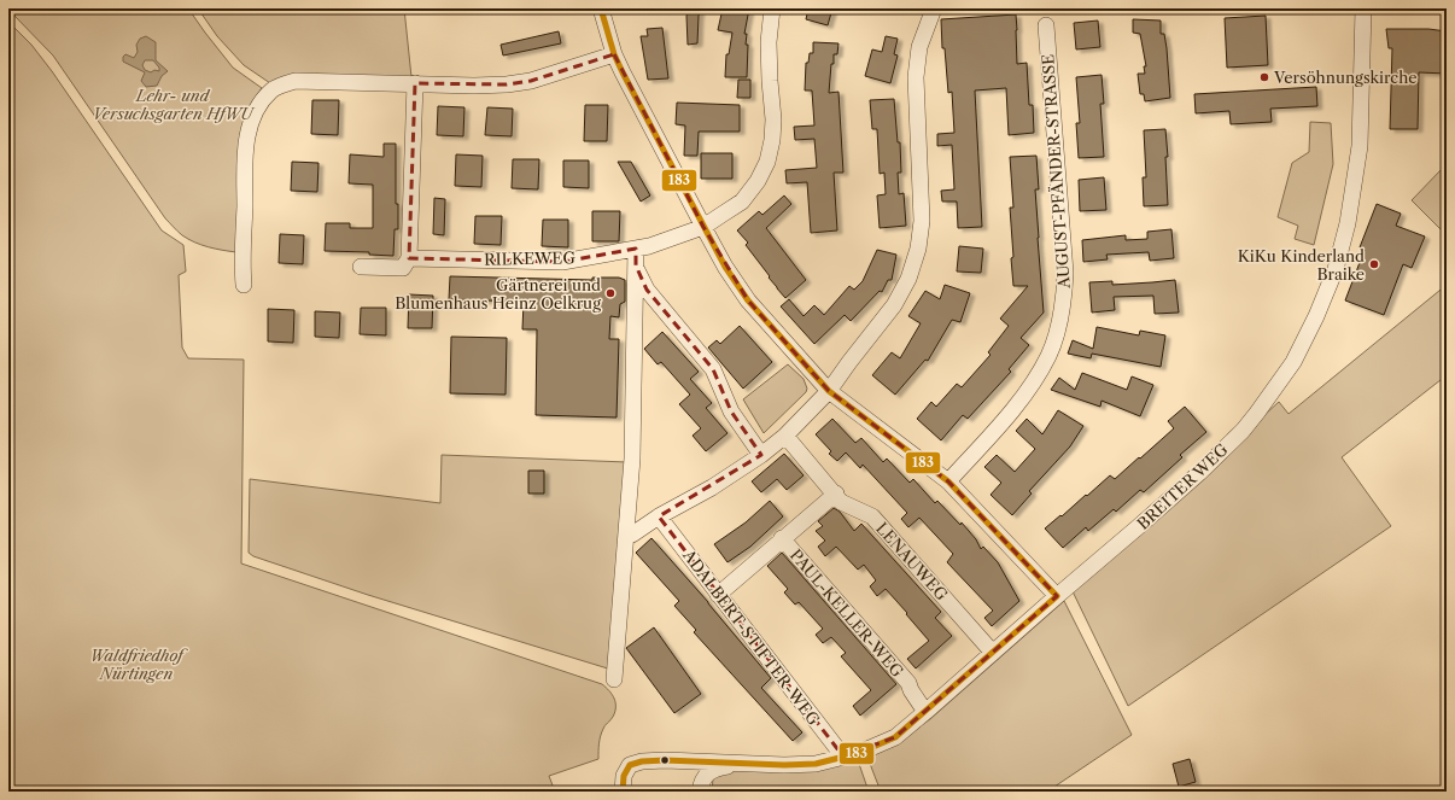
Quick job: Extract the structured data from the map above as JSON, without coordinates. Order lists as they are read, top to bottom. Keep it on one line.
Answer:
{"streets":{"street":["AUGUST-PFÄNDER-STRASSE","RILKEWEG","BREITER WEG","LENAUWEG","PAUL-KELLER-WEG","ADALBERT-STIFTER-WEG"]},"crossings":[["BREITER WEG","LENAUWEG"],["BREITER WEG","PAUL-KELLER-WEG"],["BREITER WEG","ADALBERT-STIFTER-WEG"]],"parks":["Lehr- und Versuchsgarten HfWU","Waldfriedhof Nürtingen"],"places":["Versöhnungskirche","KiKu Kinderland Braike","Gärtnerei und Blumenhaus Heinz Oelkrug"],"lines":["transit line 183"]}
